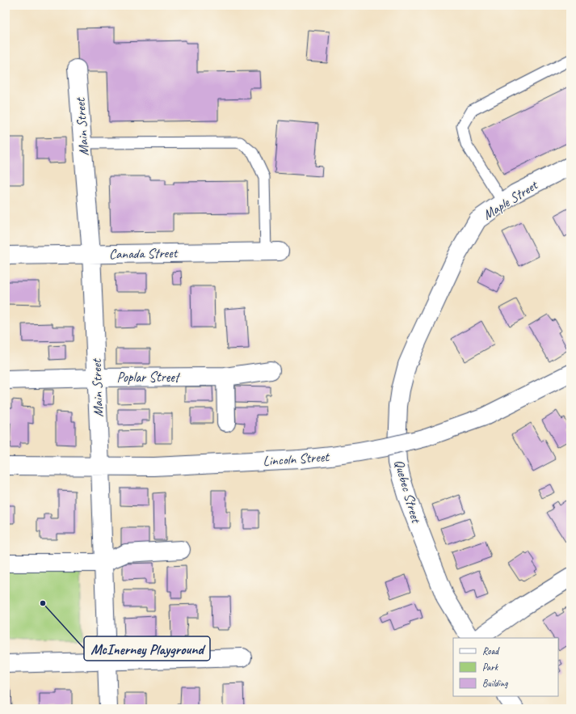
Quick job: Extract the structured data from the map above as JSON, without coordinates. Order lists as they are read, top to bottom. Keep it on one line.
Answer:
{"streets":{"street":["Main Street","Maple Street","Canada Street","Poplar Street","Lincoln Street","Quebec Street"]},"crossings":[["Main Street","Canada Street"],["Main Street","Poplar Street"],["Main Street","Lincoln Street"],["Maple Street","Quebec Street"]],"places":["McInerney Playground"],"legend":["Road","Park","Building"]}
